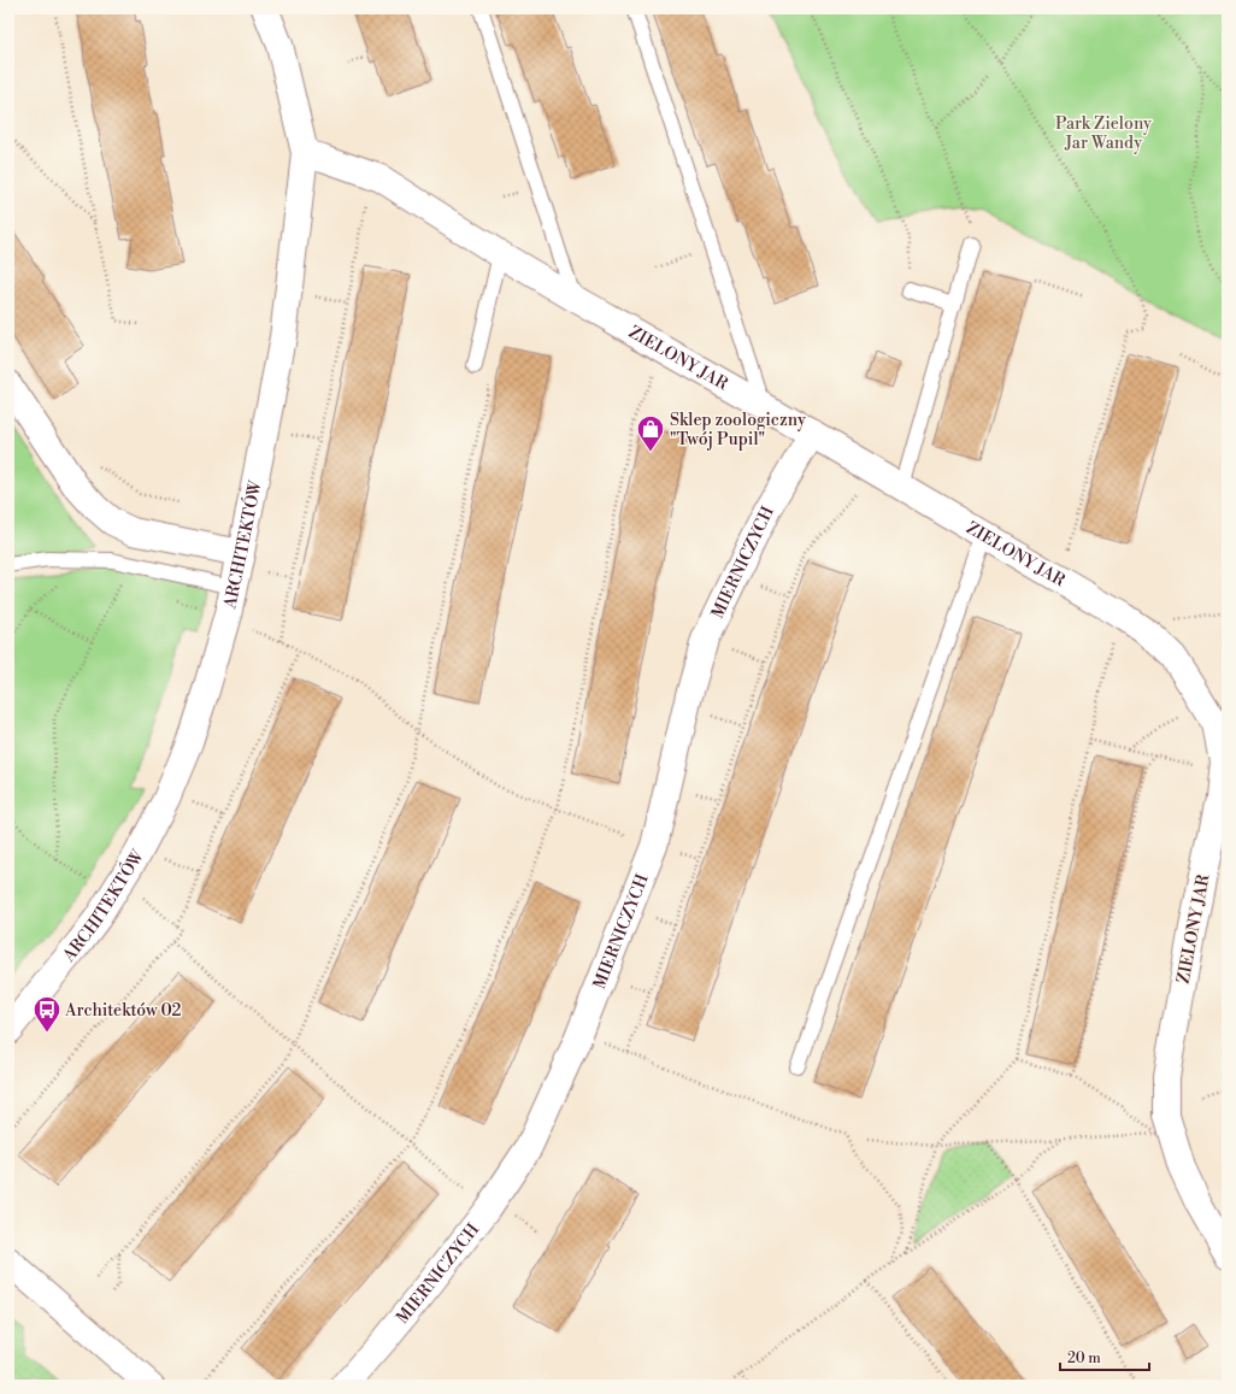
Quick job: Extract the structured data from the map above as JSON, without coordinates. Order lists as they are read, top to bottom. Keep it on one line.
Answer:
{"streets":{"street":["ZIELONY JAR","ARCHITEKTÓW","MIERNICZYCH"]},"crossings":[["ZIELONY JAR","ARCHITEKTÓW"],["ZIELONY JAR","MIERNICZYCH"]],"parks":["Park Zielony Jar Wandy"],"places":{"shop":["Sklep zoologiczny \"Twój Pupil\""],"bus stop":["Architektów 02"]},"scale_bar":"20 m"}
